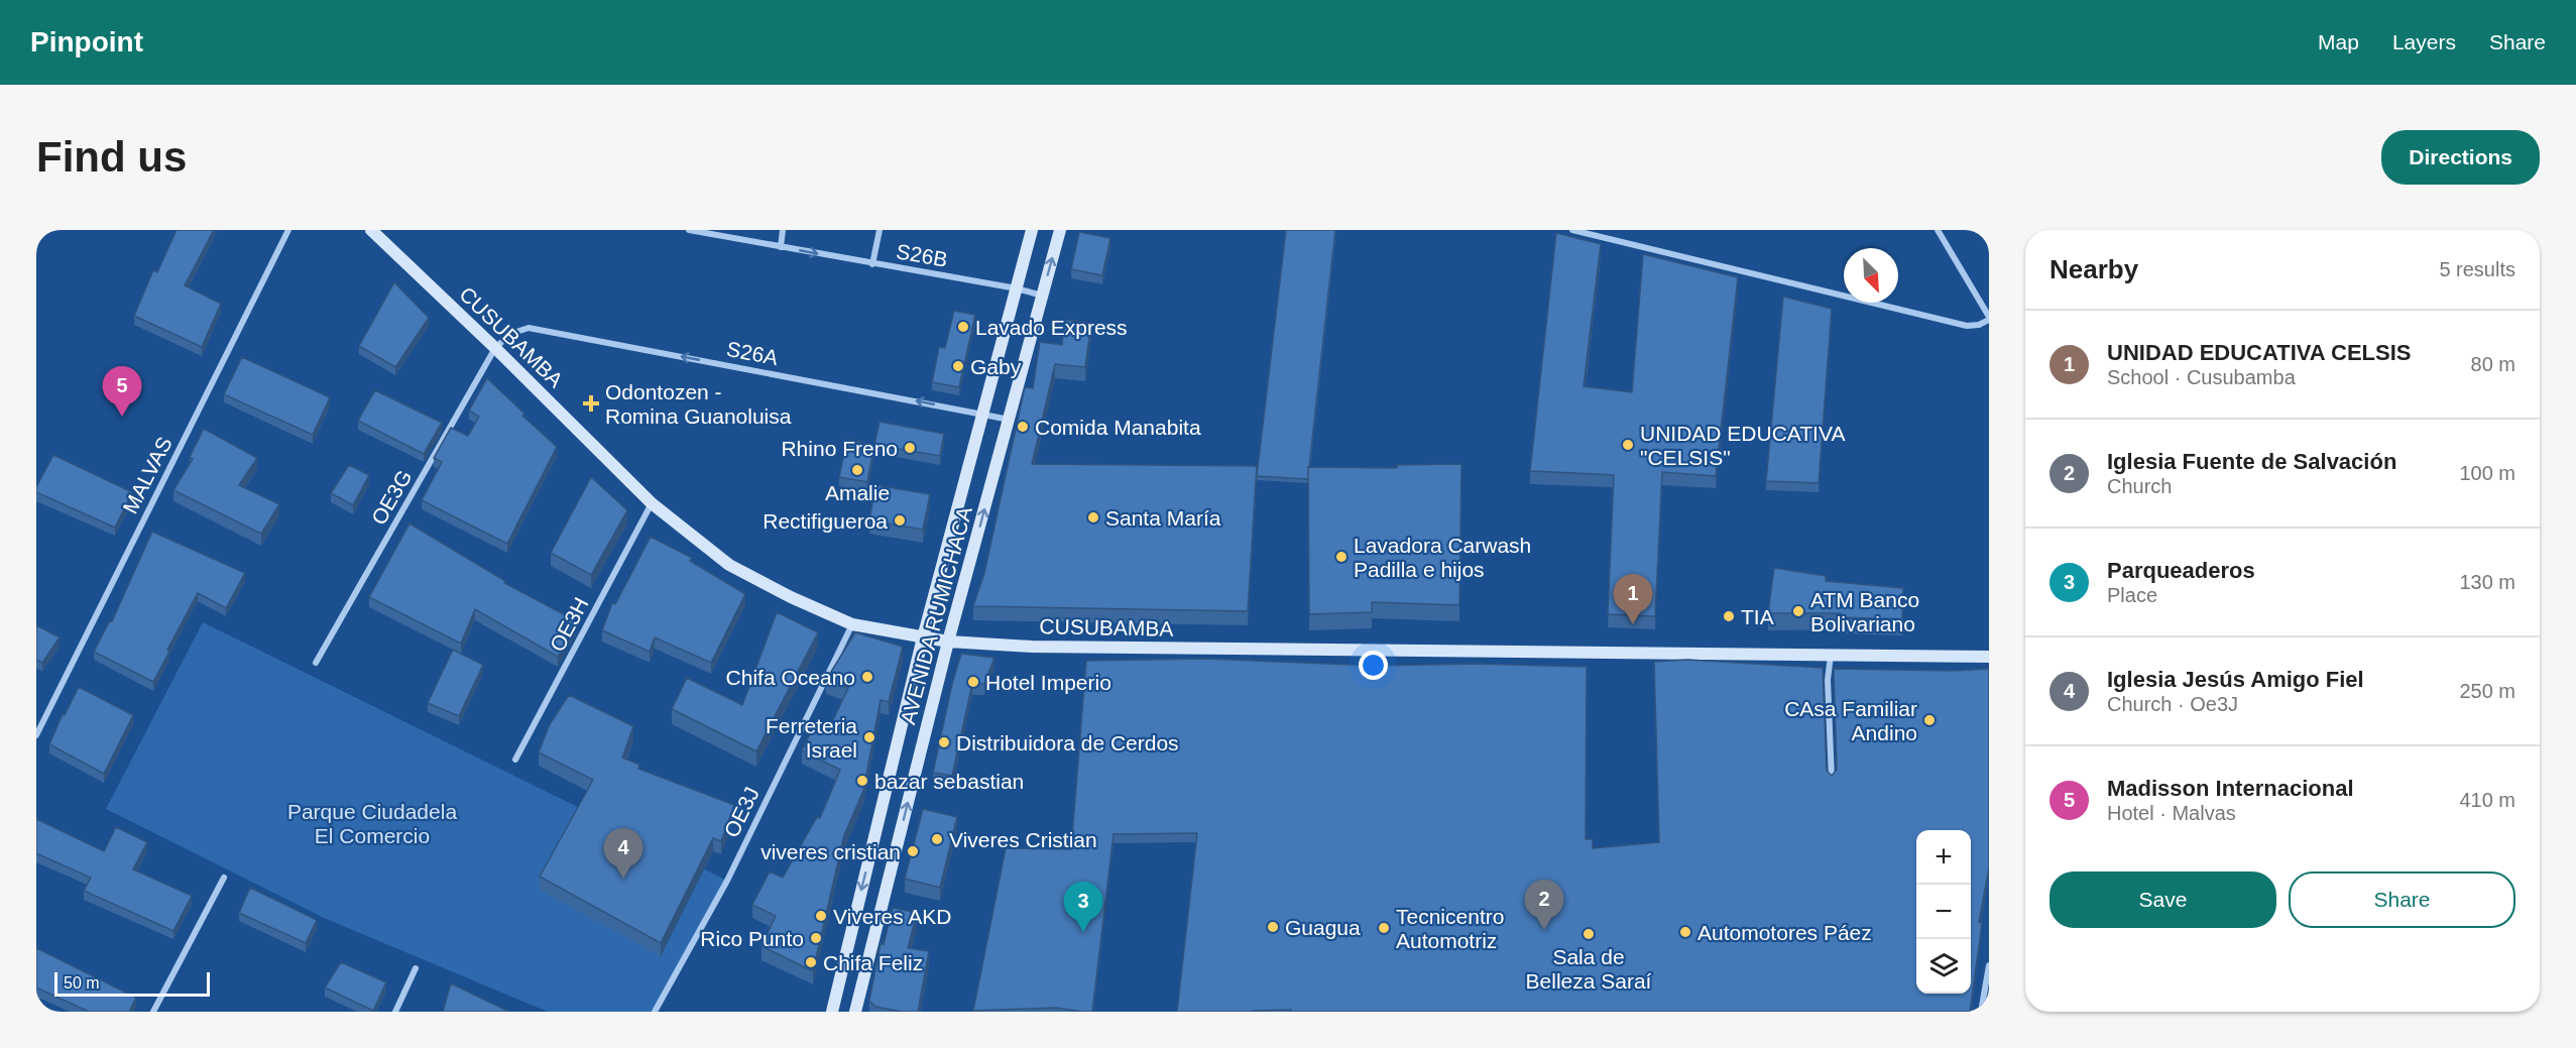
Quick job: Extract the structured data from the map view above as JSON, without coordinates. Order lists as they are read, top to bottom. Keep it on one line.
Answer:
{"streets":{"street":["S26B","CUSUBAMBA","S26A","MALVAS","OE3G","AVENIDA RUMICHACA","OE3H","OE3J"]},"crossings":[["S26B","AVENIDA RUMICHACA"],["CUSUBAMBA","S26A"],["CUSUBAMBA","OE3G"],["CUSUBAMBA","AVENIDA RUMICHACA"],["CUSUBAMBA","OE3H"],["CUSUBAMBA","OE3J"],["S26A","OE3G"],["S26A","AVENIDA RUMICHACA"]],"one_way":["S26A"],"parks":["Parque Ciudadela El Comercio"],"places":{"other":["Lavado Express","Gaby","Comida Manabita","UNIDAD EDUCATIVA \"CELSIS\"","Rhino Freno","Amalie","Santa María","Rectifigueroa","Lavadora Carwash Padilla e hijos","ATM Banco Bolivariano","TIA","Chifa Oceano","Hotel Imperio","CAsa Familiar Andino","Ferreteria Israel","Distribuidora de Cerdos","bazar sebastian","Viveres Cristian","viveres cristian","Viveres AKD","Guagua","Tecnicentro Automotriz","Automotores Páez","Sala de Belleza Saraí","Rico Punto","Chifa Feliz"],"health":["Odontozen - Romina Guanoluisa"]},"scale_bar":"50 m","north":"bottom right","page":{"header":"Pinpoint","nav":["Map","Layers","Share"],"buttons":["Directions",["Save","Share"]],"title":"Find us","heading":["Nearby","5 results"],"list":[{"mark":"1","name":"UNIDAD EDUCATIVA CELSIS","note":"School · Cusubamba","value":"80 m"},{"mark":"2","name":"Iglesia Fuente de Salvación","note":"Church","value":"100 m"},{"mark":"3","name":"Parqueaderos","note":"Place","value":"130 m"},{"mark":"4","name":"Iglesia Jesús Amigo Fiel","note":"Church · Oe3J","value":"250 m"},{"mark":"5","name":"Madisson Internacional","note":"Hotel · Malvas","value":"410 m"}],"pins":["5","1","4","2","3"],"map_buttons":["+","−"],"scale":"50 m"}}
